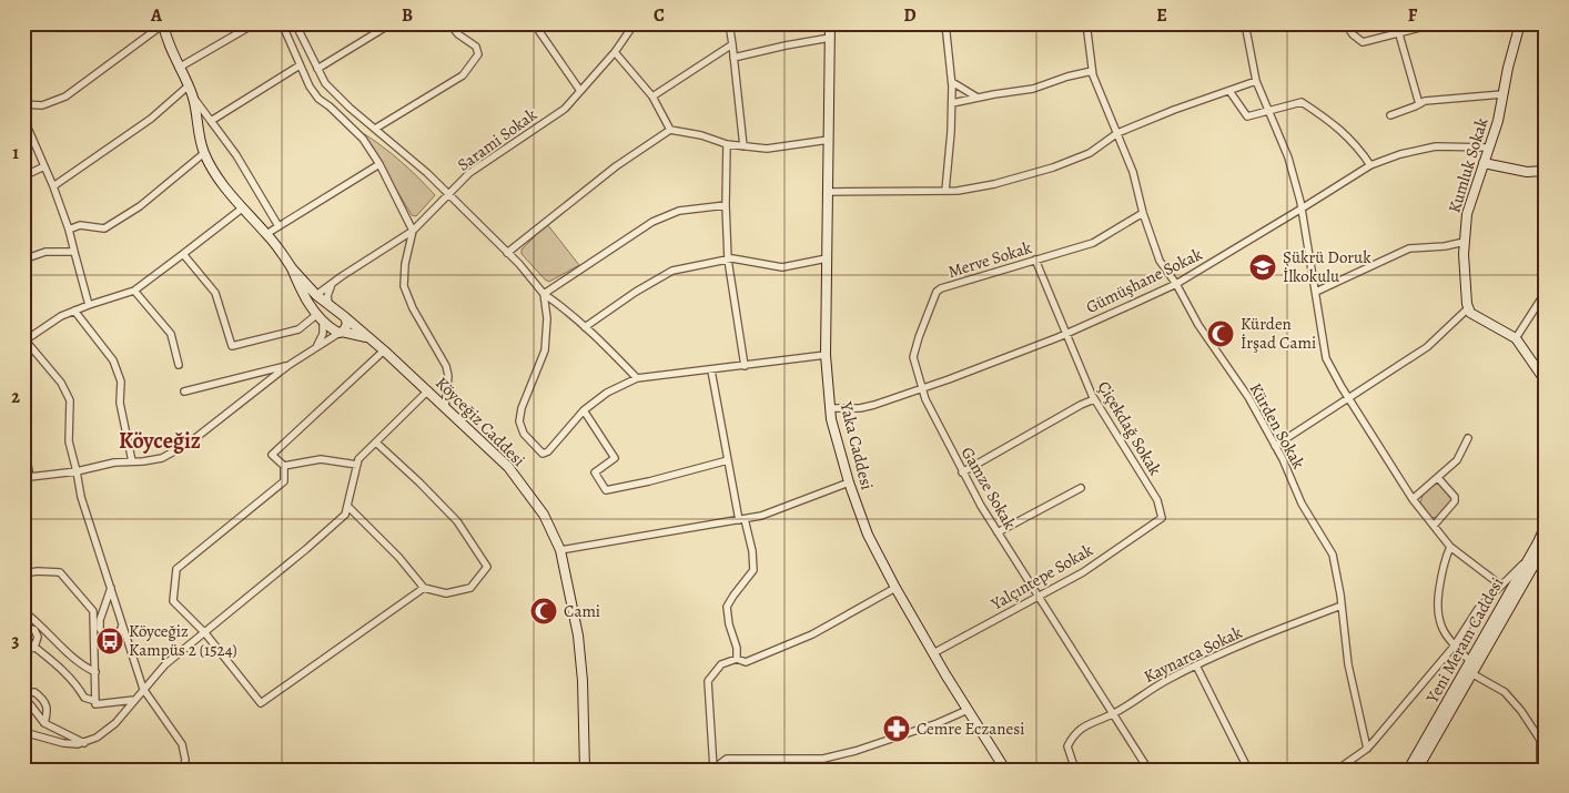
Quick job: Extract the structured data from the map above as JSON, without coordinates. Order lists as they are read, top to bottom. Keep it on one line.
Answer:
{"streets":{"street":["Sarami Sokak","Kumluk Sokak","Merve Sokak","Gümüşhane Sokak","Köyceğiz Caddesi","Kürden Sokak","Çiçekdağ Sokak","Yaka Caddesi","Gamze Sokak","Yalçıntepe Sokak","Yeni Meram Caddesi","Kaynarca Sokak"]},"crossings":[["Sarami Sokak","Köyceğiz Caddesi"],["Kumluk Sokak","Gümüşhane Sokak"],["Merve Sokak","Gümüşhane Sokak"],["Merve Sokak","Kürden Sokak"],["Merve Sokak","Çiçekdağ Sokak"],["Merve Sokak","Gamze Sokak"],["Gümüşhane Sokak","Kürden Sokak"],["Gümüşhane Sokak","Çiçekdağ Sokak"],["Gümüşhane Sokak","Yaka Caddesi"],["Gümüşhane Sokak","Gamze Sokak"],["Kürden Sokak","Kaynarca Sokak"],["Çiçekdağ Sokak","Yalçıntepe Sokak"],["Yaka Caddesi","Yalçıntepe Sokak"],["Gamze Sokak","Yalçıntepe Sokak"],["Gamze Sokak","Kaynarca Sokak"]],"districts":["Köyceğiz"],"places":{"school or university":["Şükrü Doruk İlkokulu"],"mosque":["Kürden İrşad Cami","Cami"],"bus stop":["Köyceğiz Kampüs 2 (1524)"],"pharmacy":["Cemre Eczanesi"]},"grid":{"columns":["A","B","C","D","E","F"],"rows":["1","2","3"]}}
